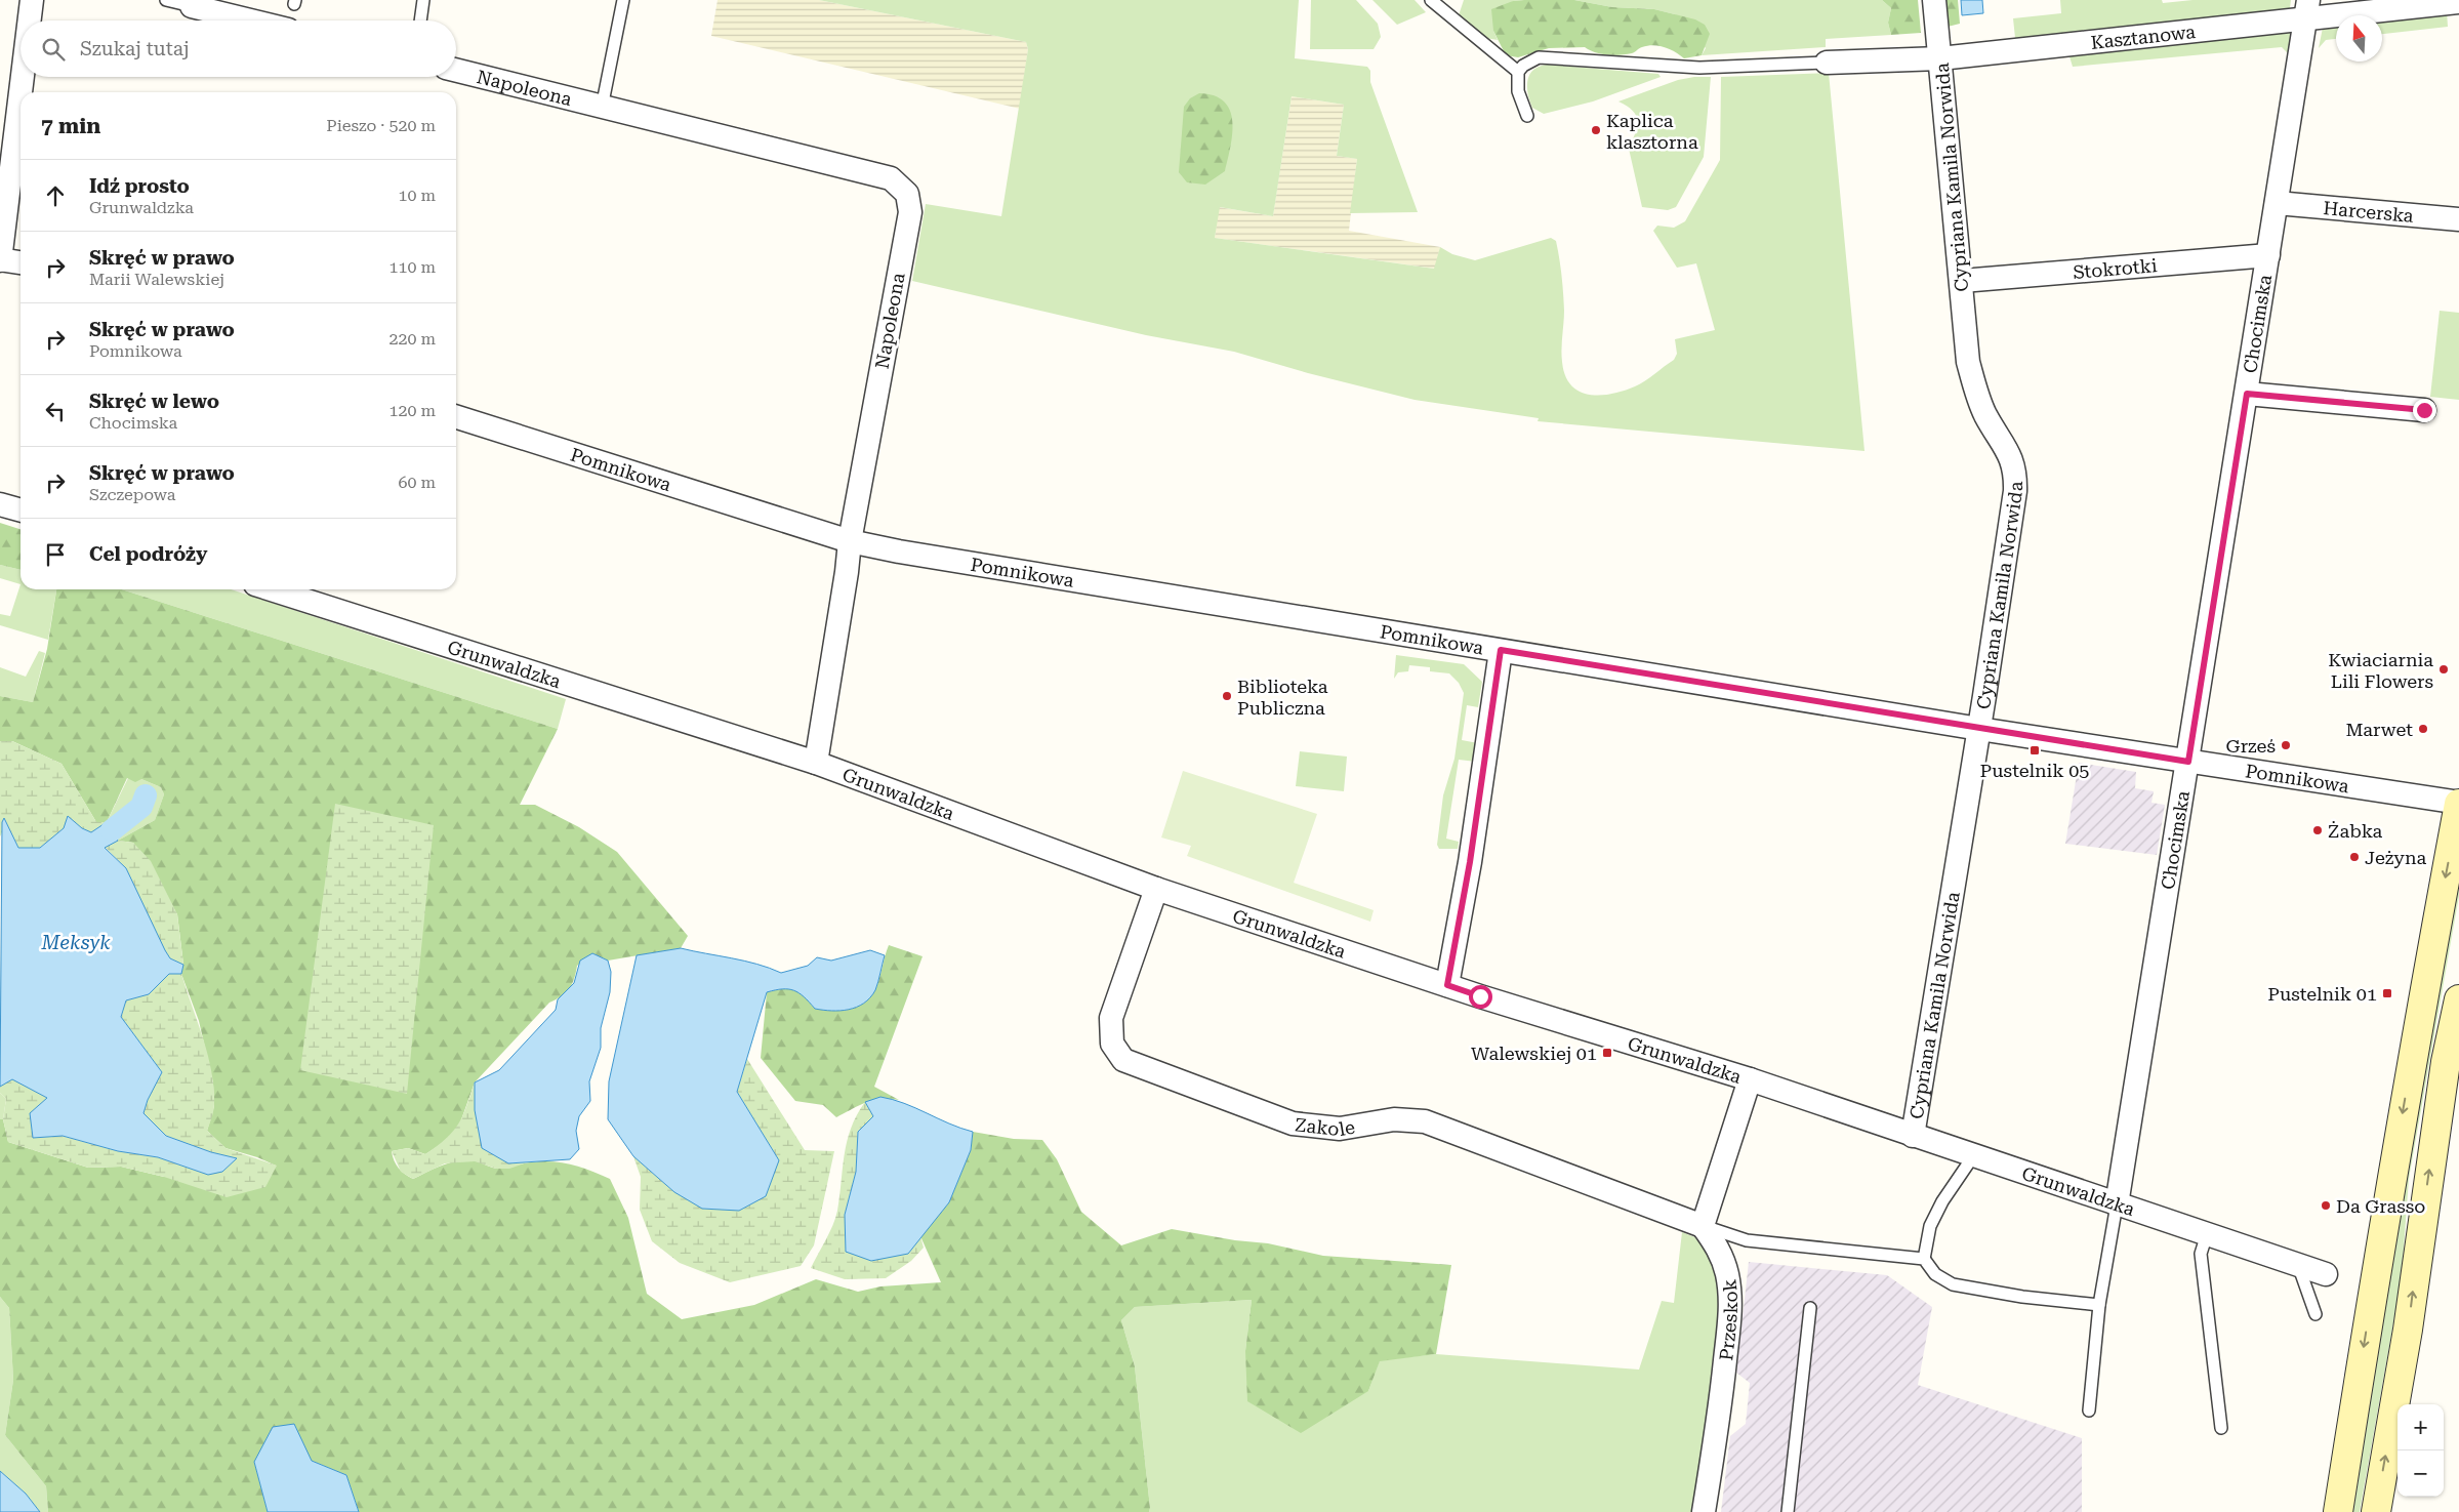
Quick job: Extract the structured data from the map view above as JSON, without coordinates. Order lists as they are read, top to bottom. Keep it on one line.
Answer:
{"streets":{"street":["Kasztanowa","Napoleona","Cypriana Kamila Norwida","Harcerska","Stokrotki","Chocimska","Pomnikowa","Grunwaldzka","Zakole","Przeskok"]},"crossings":[["Kasztanowa","Cypriana Kamila Norwida"],["Kasztanowa","Chocimska"],["Napoleona","Pomnikowa"],["Napoleona","Grunwaldzka"],["Cypriana Kamila Norwida","Stokrotki"],["Cypriana Kamila Norwida","Pomnikowa"],["Cypriana Kamila Norwida","Grunwaldzka"],["Harcerska","Chocimska"],["Stokrotki","Chocimska"],["Chocimska","Pomnikowa"],["Chocimska","Grunwaldzka"],["Grunwaldzka","Zakole"],["Zakole","Przeskok"]],"water":["Meksyk"],"places":{"other":["Kaplica klasztorna","Kwiaciarnia Lili Flowers","Biblioteka Publiczna","Marwet","Grześ","Żabka","Jeżyna","Da Grasso"],"transit":["Pustelnik 05","Pustelnik 01","Walewskiej 01"]},"north":"top","page":{"search":"Szukaj tutaj","heading":["7 min","Pieszo · 520 m"],"list":[["Idź prosto","Grunwaldzka","10 m"],["Skręć w prawo","Marii Walewskiej","110 m"],["Skręć w prawo","Pomnikowa","220 m"],["Skręć w lewo","Chocimska","120 m"],["Skręć w prawo","Szczepowa","60 m"],"Cel podróży"],"map_buttons":["+","−"]}}
